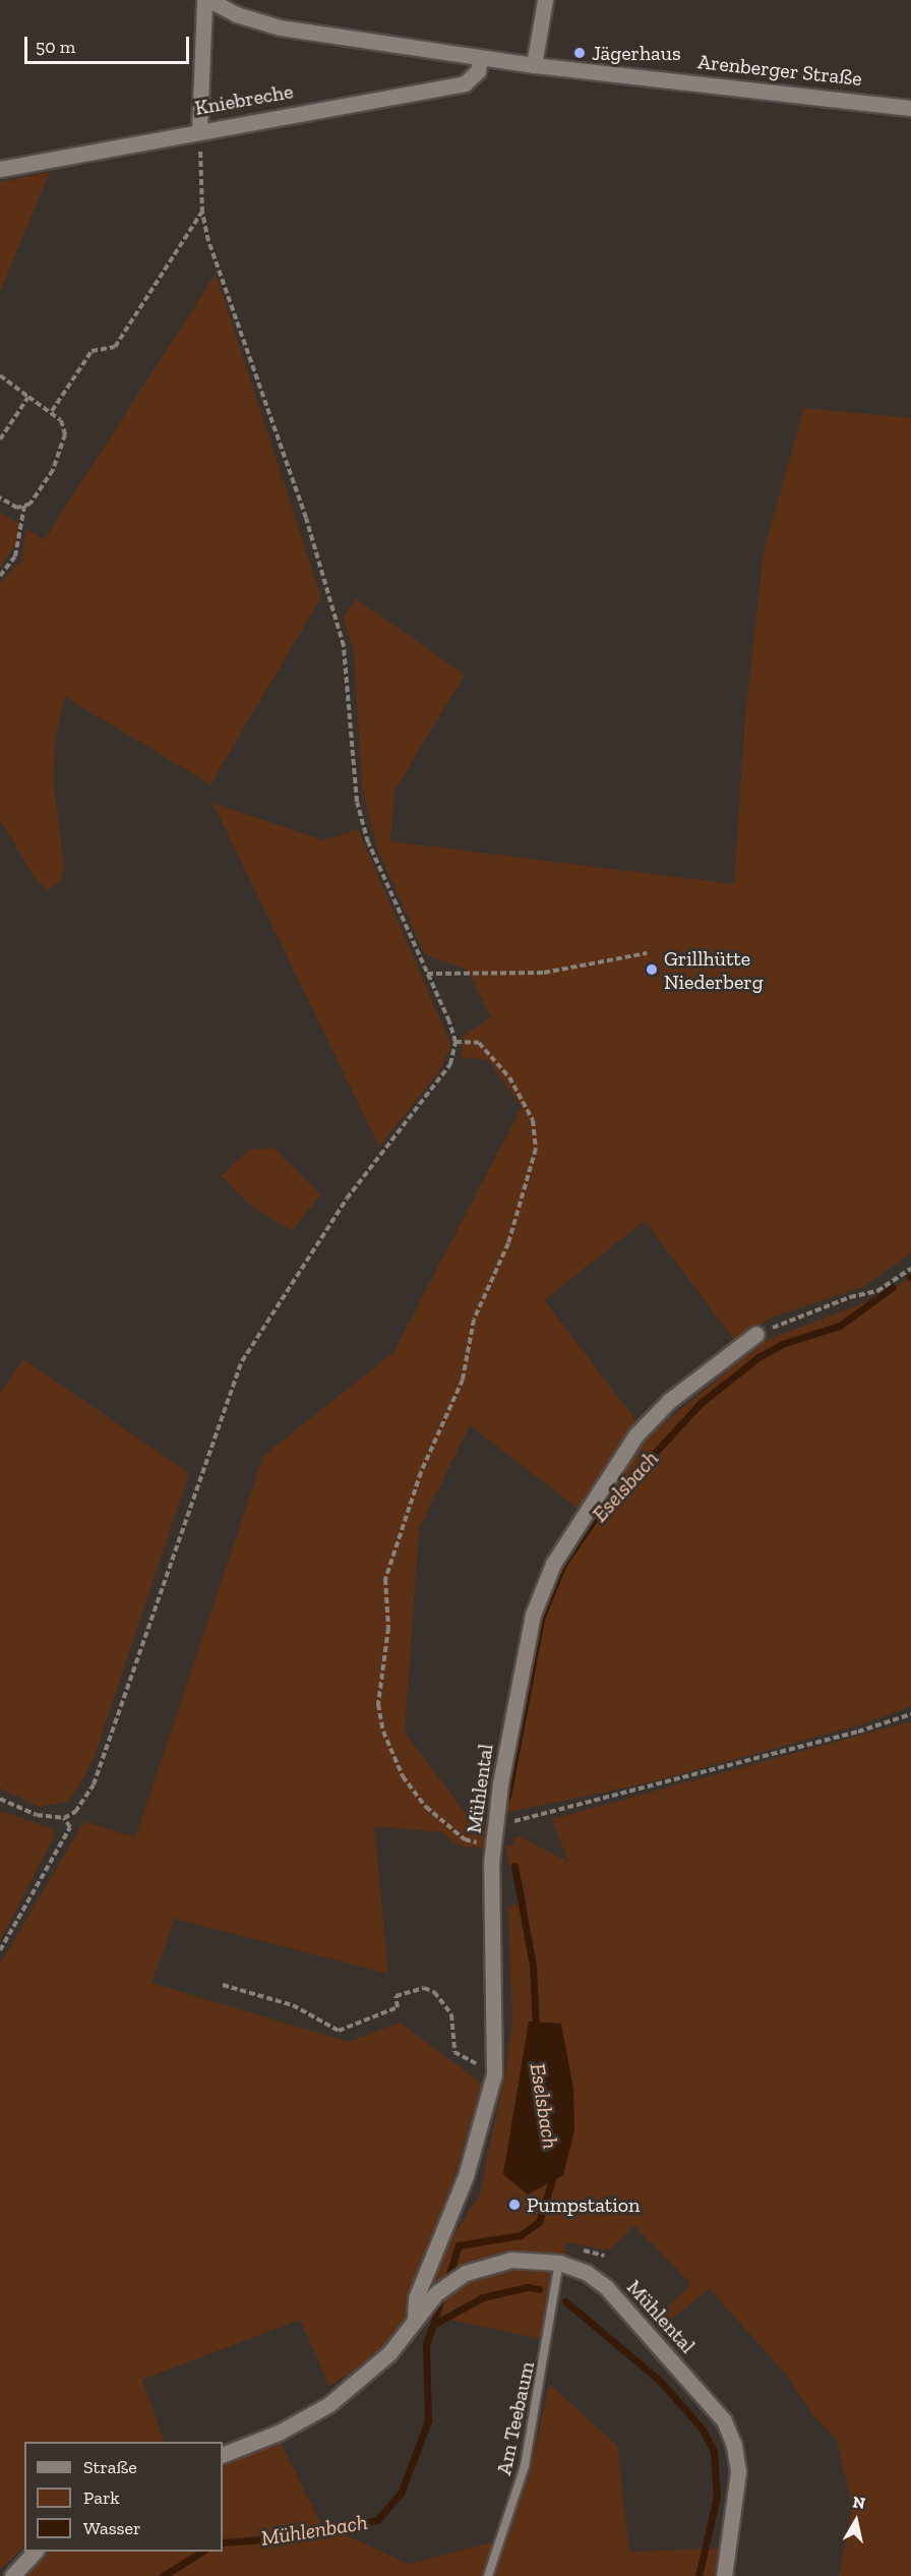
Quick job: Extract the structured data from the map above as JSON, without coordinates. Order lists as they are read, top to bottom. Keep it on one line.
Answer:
{"streets":{"street":["Arenberger Straße","Kniebreche","Mühlental"],"lane":["Am Teebaum"]},"crossings":[["Arenberger Straße","Kniebreche"],["Mühlental","Am Teebaum"]],"water":["Eselsbach","Mühlenbach"],"places":["Jägerhaus","Grillhütte Niederberg","Pumpstation"],"legend":["Straße","Park","Wasser"],"scale_bar":"50 m","north":"top"}
